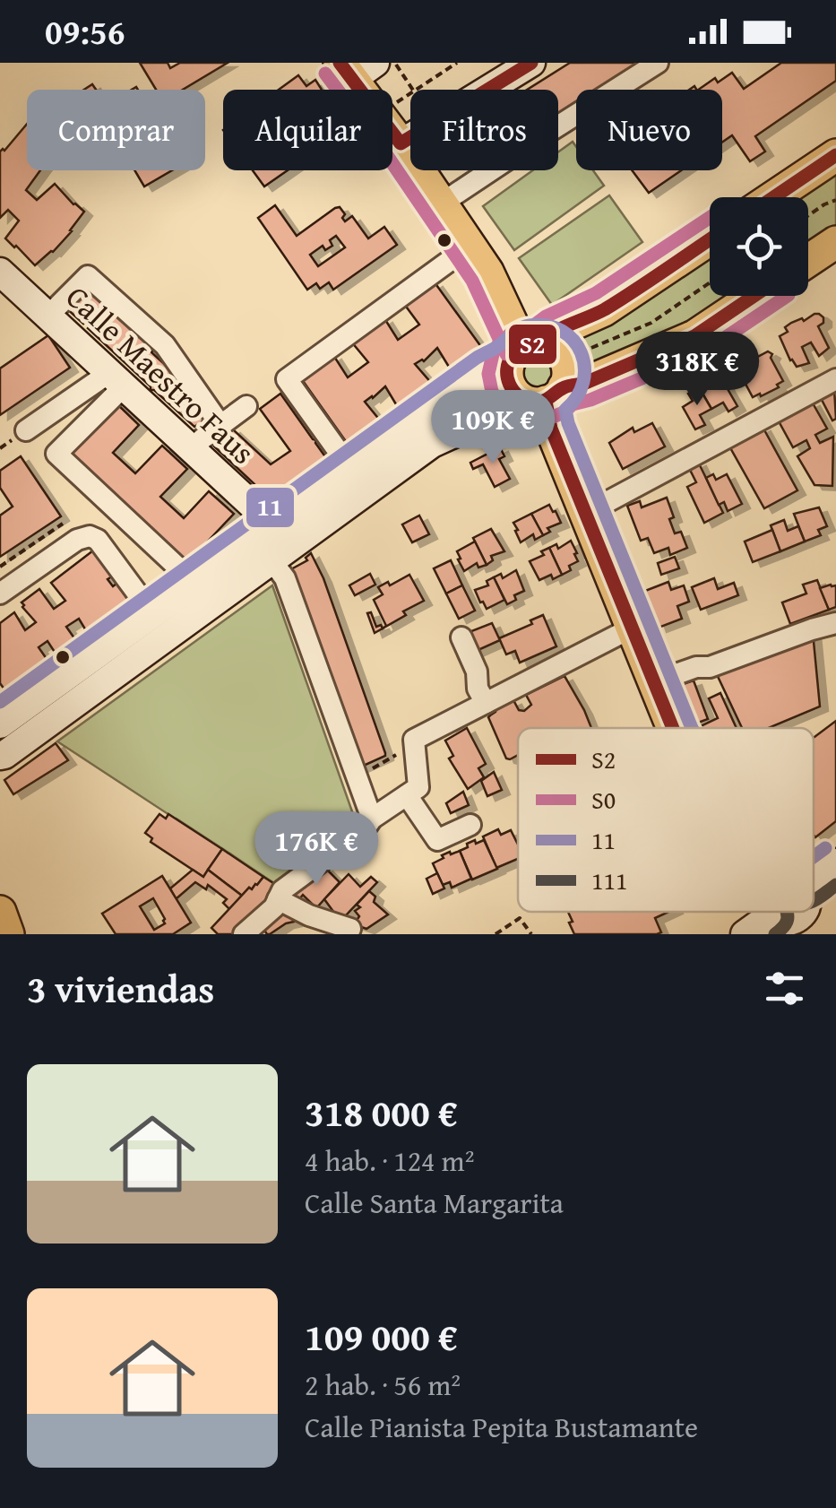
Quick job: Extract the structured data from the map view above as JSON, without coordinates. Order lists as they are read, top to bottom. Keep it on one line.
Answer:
{"streets":{"main road":["Calle Maestro Faus"]},"lines":["transit line S2","transit line S0","transit line 11","transit line 111"],"legend":["S2","S0","11","111"],"page":{"status":"09:56","chip":["Comprar","Alquilar","Filtros","Nuevo"],"price":["318K €","109K €","176K €"],"heading":"3 viviendas","list":[{"name":"318 000 €","note":"4 hab. · 124 m² · Calle Santa Margarita"},{"name":"109 000 €","note":"2 hab. · 56 m² · Calle Pianista Pepita Bustamante"}]}}
